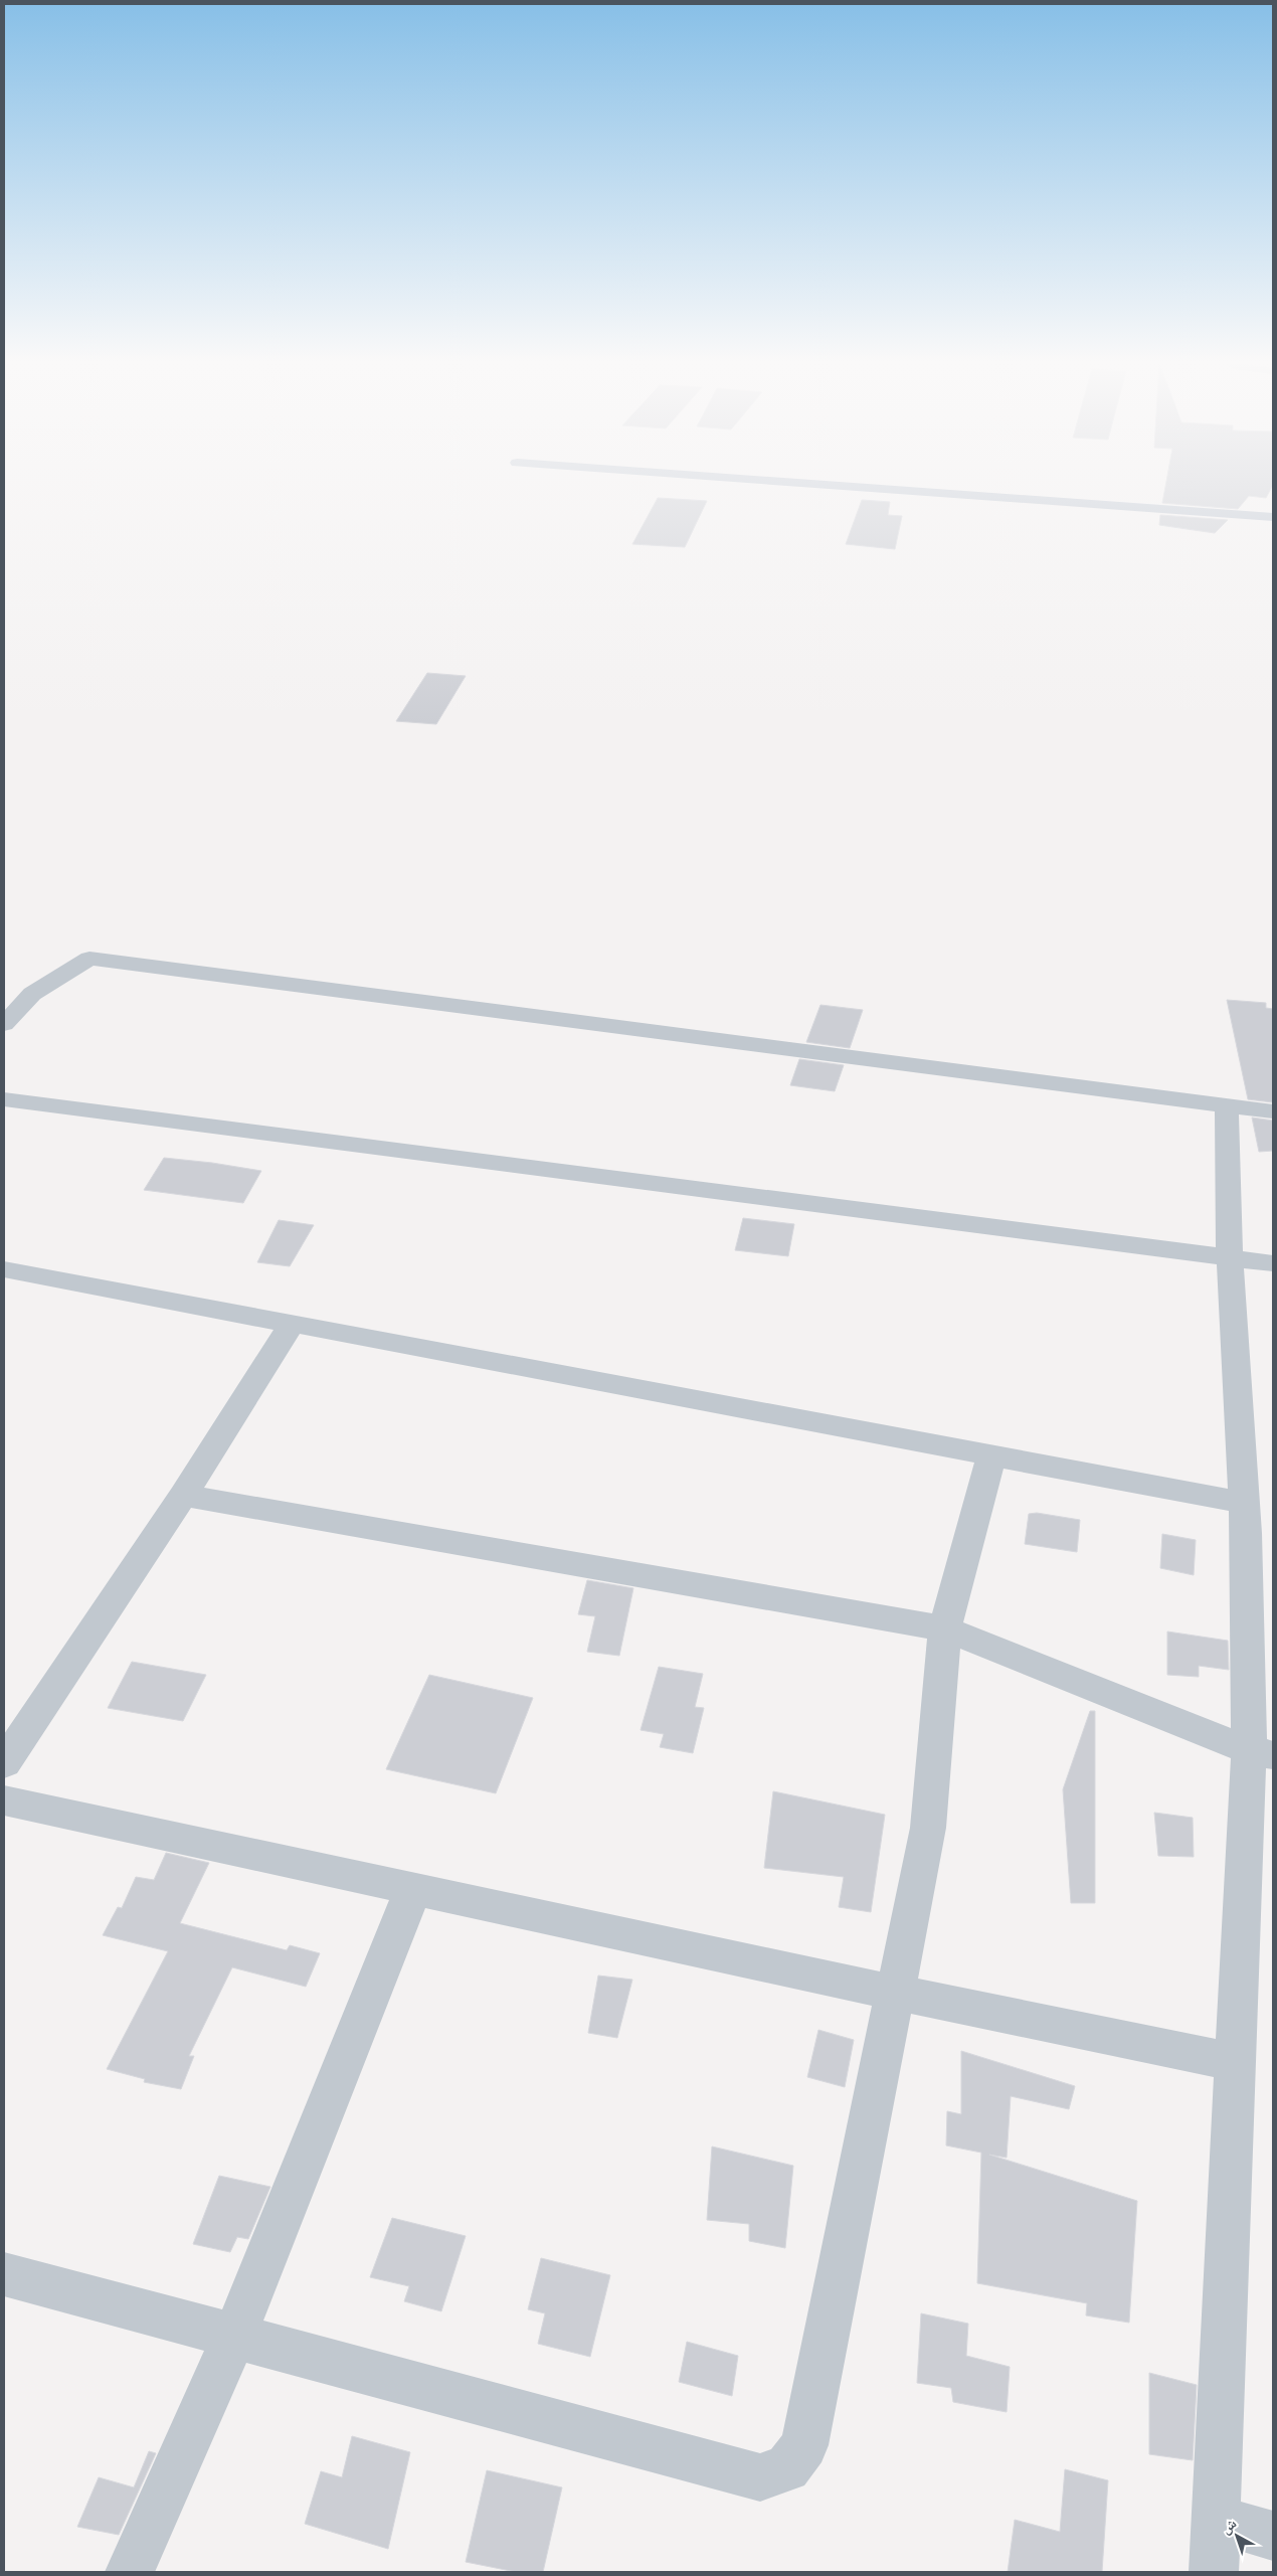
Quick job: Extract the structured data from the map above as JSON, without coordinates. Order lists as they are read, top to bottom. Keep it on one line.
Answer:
{"north":"top left"}
